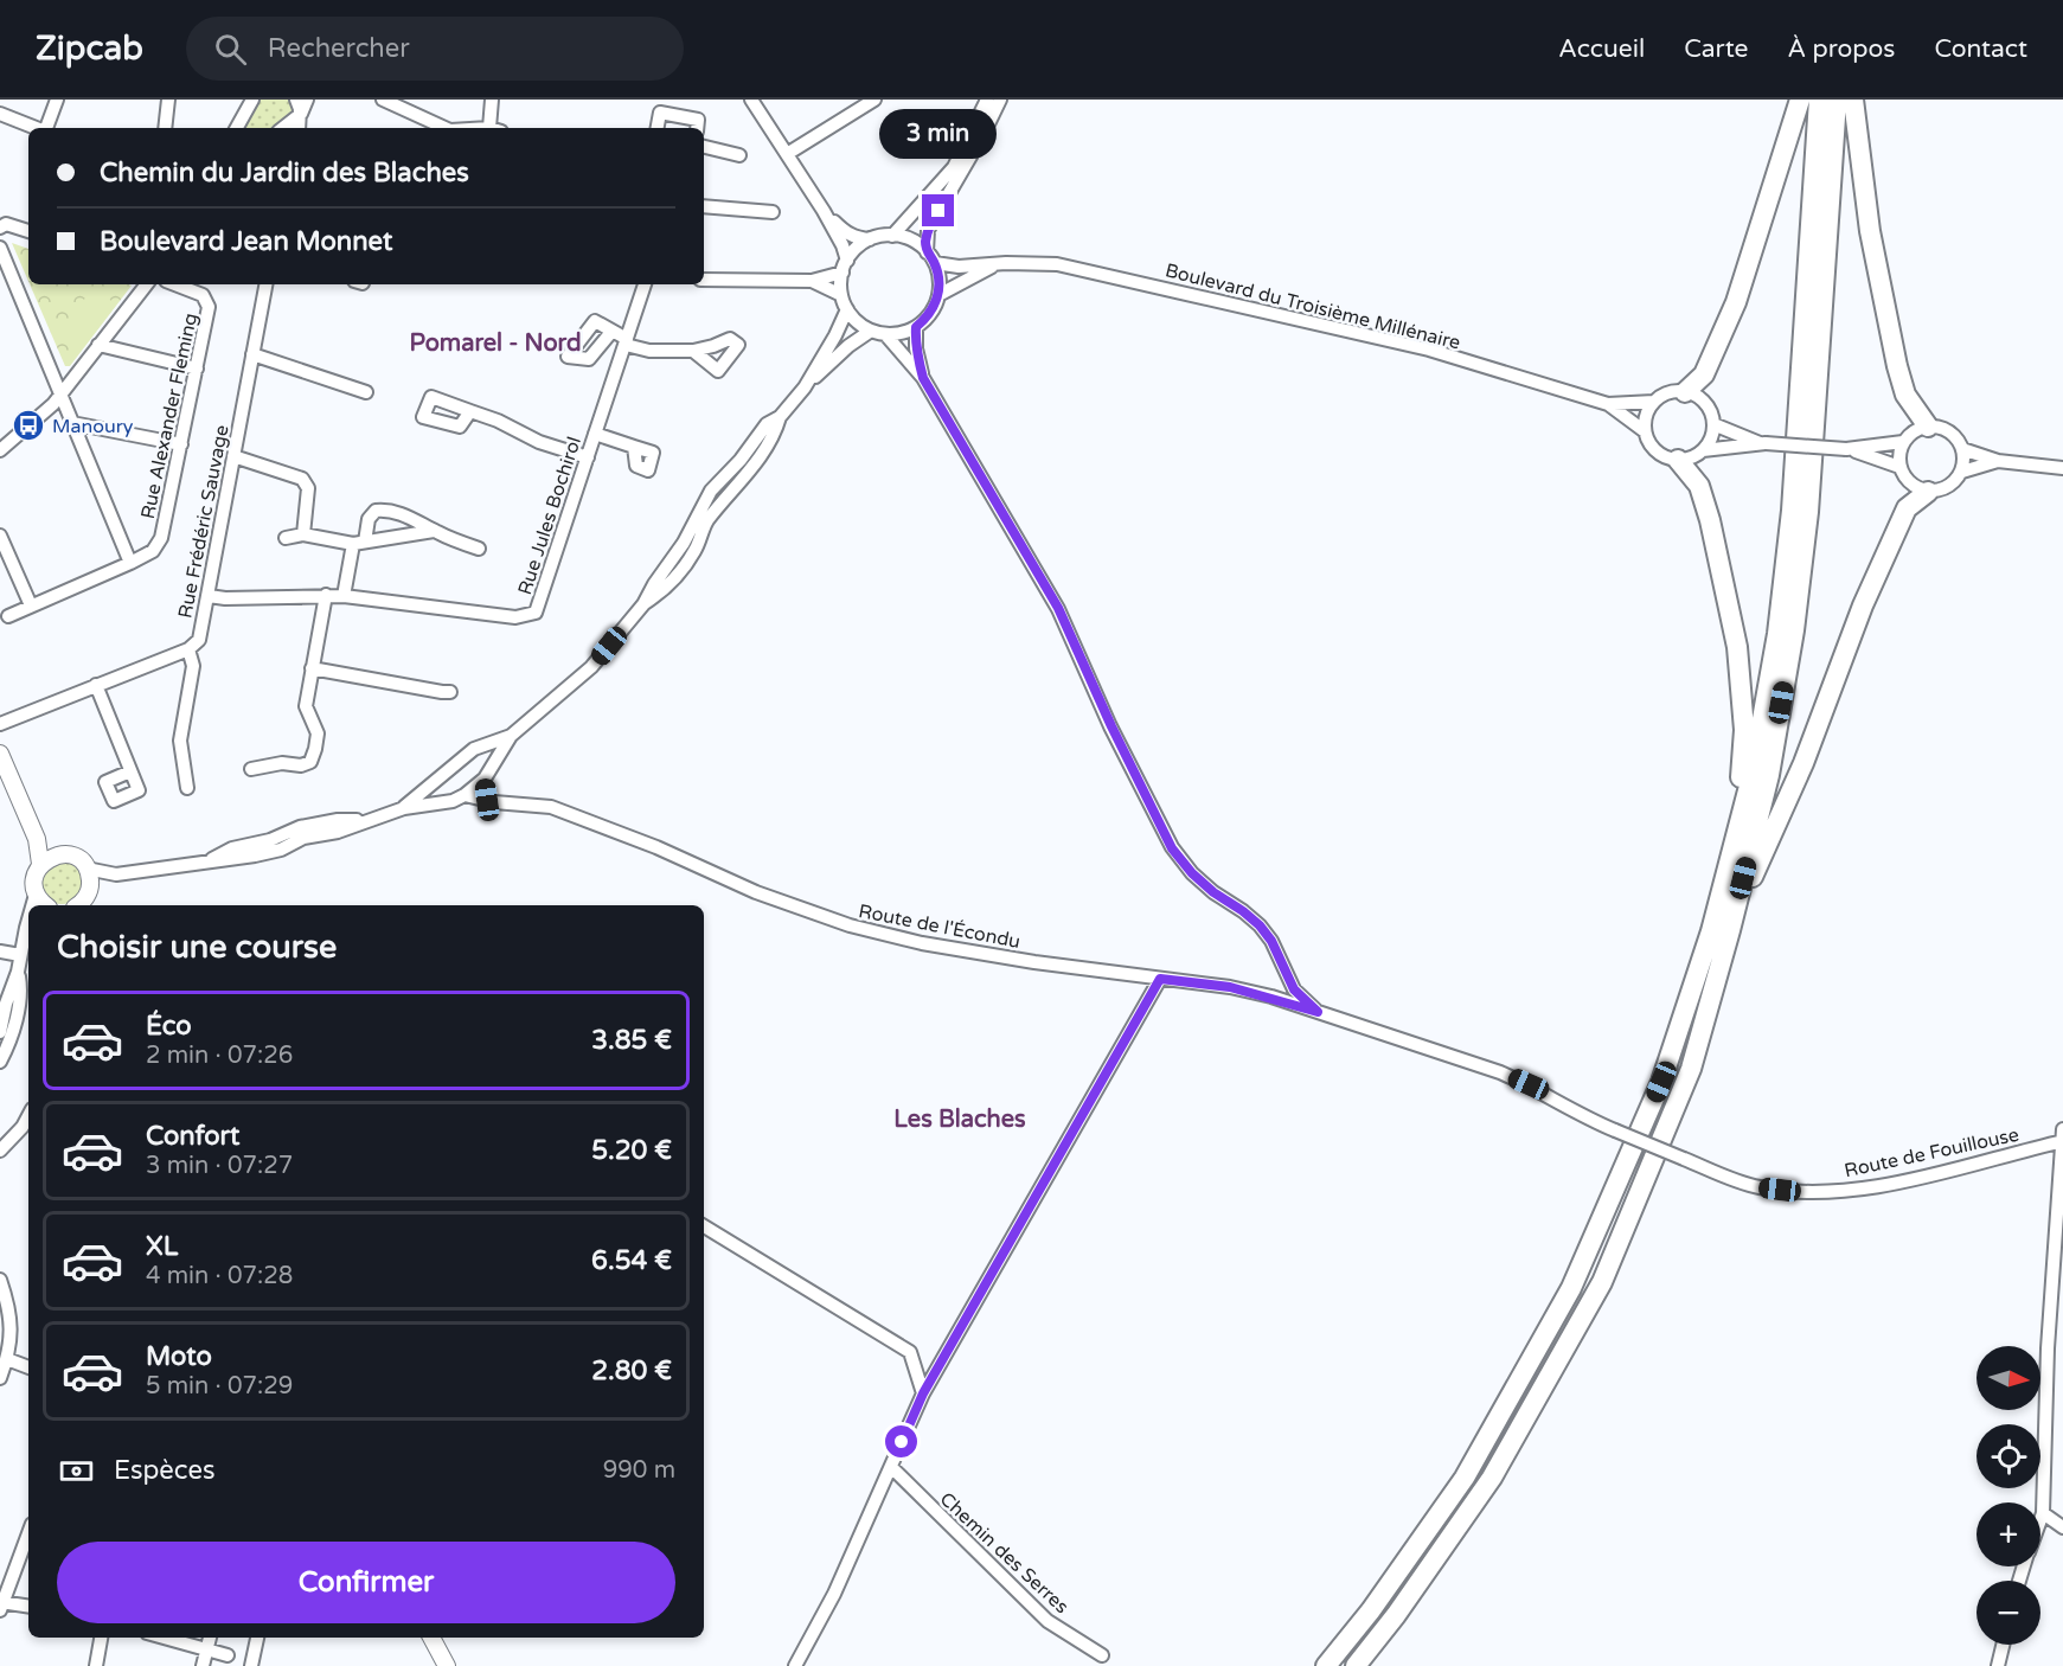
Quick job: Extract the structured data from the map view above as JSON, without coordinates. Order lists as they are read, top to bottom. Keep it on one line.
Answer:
{"streets":{"street":["Boulevard du Troisième Millénaire","Rue Alexander Fleming","Rue Jules Bochirol","Rue Frédéric Sauvage","Route de l'Écondu","Route de Fouillouse","Chemin des Serres"]},"crossings":[["Boulevard du Troisième Millénaire","Route de Fouillouse"],["Rue Jules Bochirol","Rue Frédéric Sauvage"],["Route de l'Écondu","Route de Fouillouse"]],"districts":["Pomarel - Nord","Les Blaches"],"places":{"bus stop":["Manoury"]},"north":"right","page":{"header":"Zipcab","search":"Rechercher","nav":["Accueil","Carte","À propos","Contact"],"bubble":"3 min","banner":["Chemin du Jardin des Blaches","Boulevard Jean Monnet"],"heading":"Choisir une course","list":[{"name":"Éco","note":"2 min · 07:26","value":"3.85 €"},{"name":"Confort","note":"3 min · 07:27","value":"5.20 €"},{"name":"XL","note":"4 min · 07:28","value":"6.54 €"},{"name":"Moto","note":"5 min · 07:29","value":"2.80 €"}],"map_buttons":["+","−"],"pay":["Espèces","990 m"],"buttons":"Confirmer"}}
